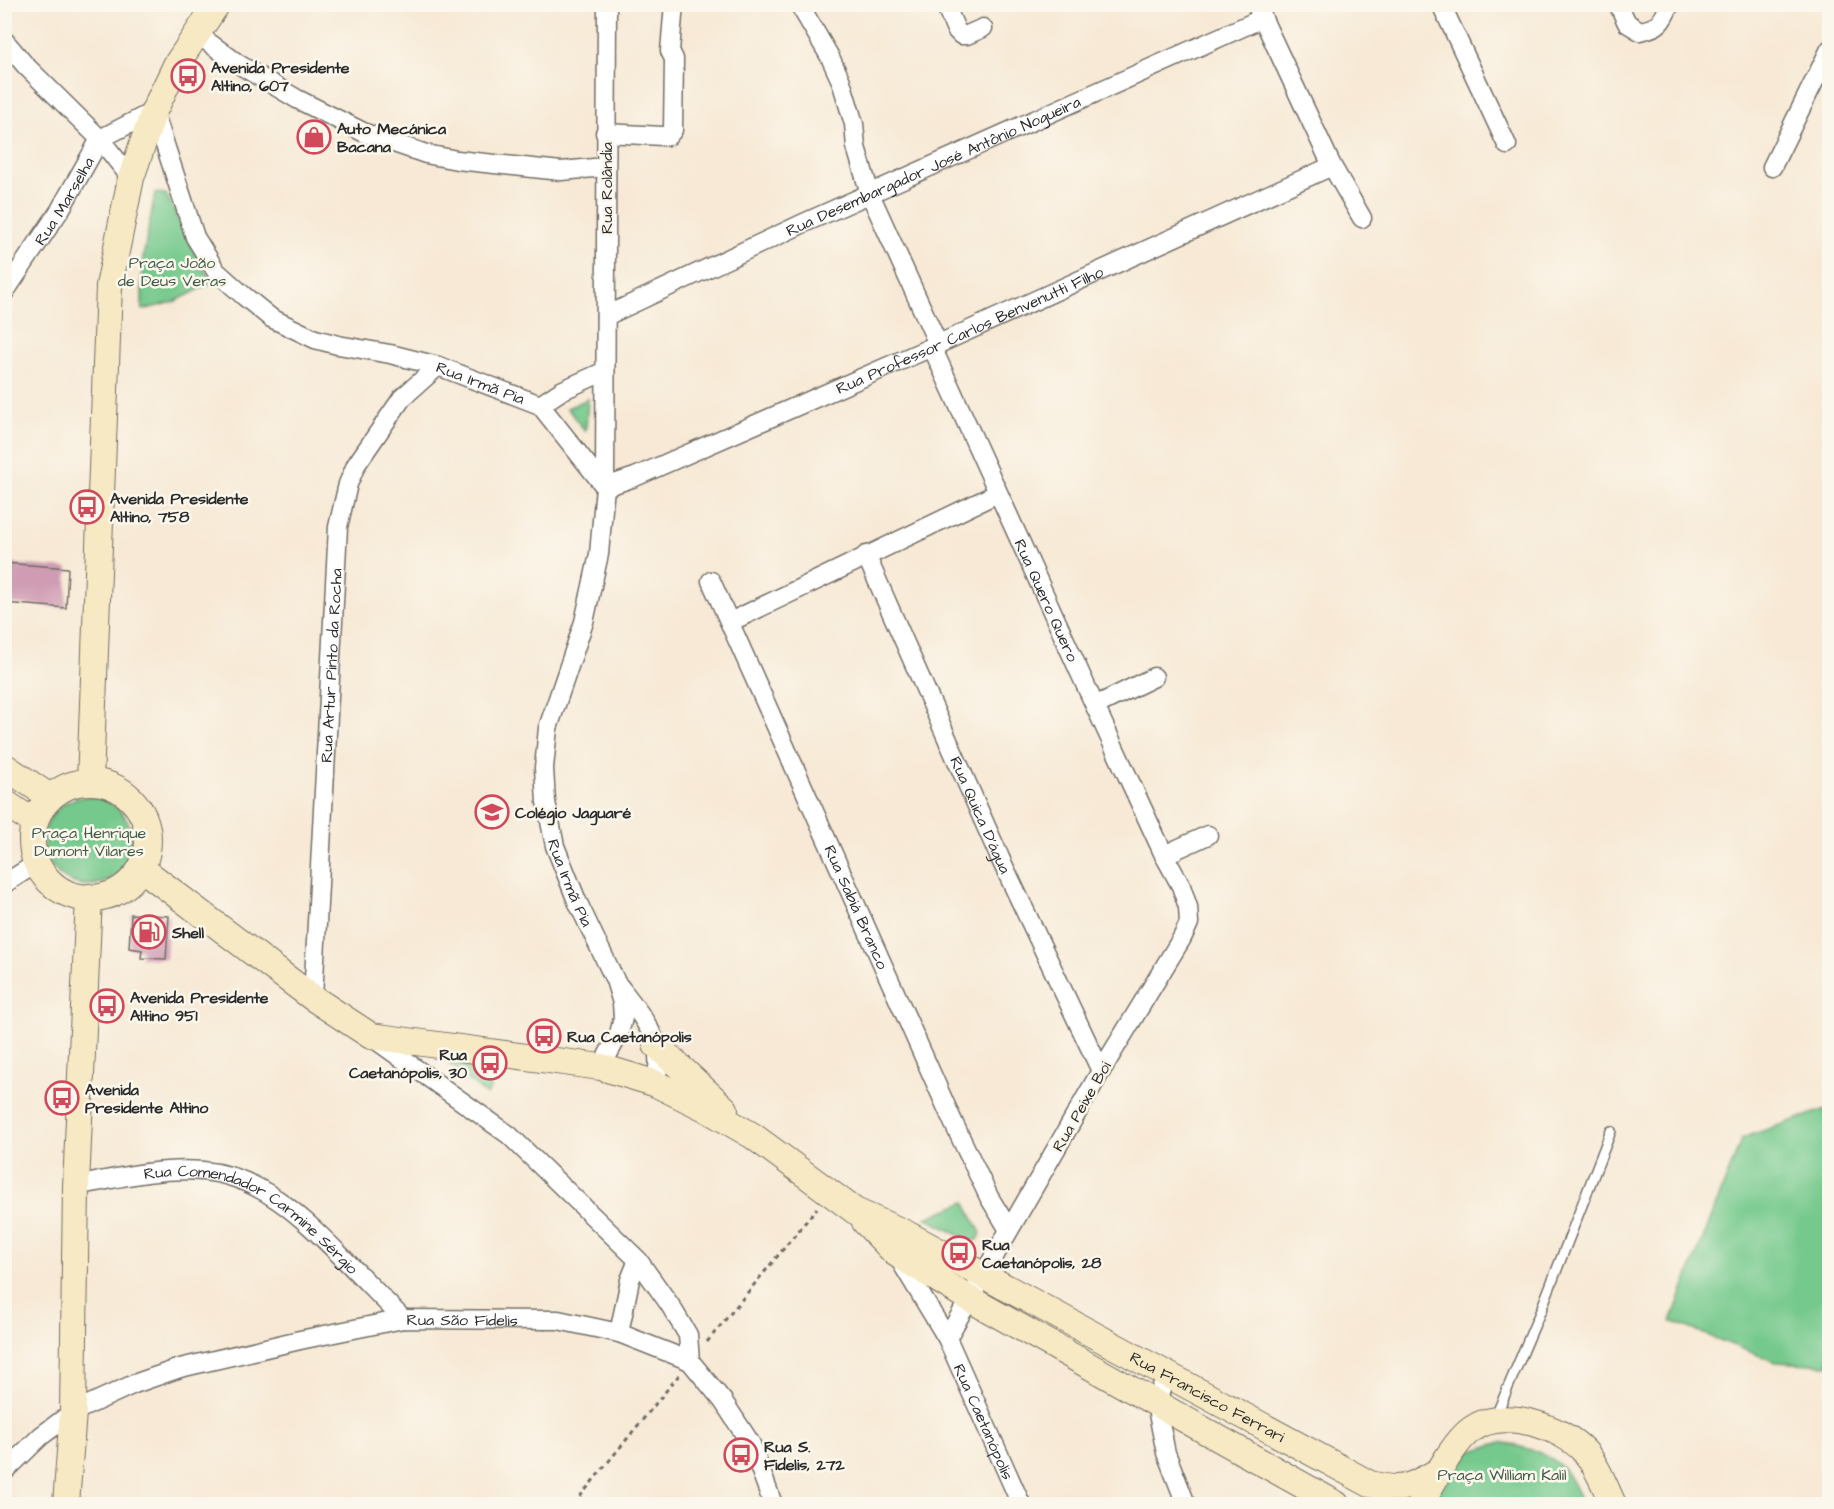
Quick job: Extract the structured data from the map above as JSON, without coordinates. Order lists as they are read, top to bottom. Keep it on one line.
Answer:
{"streets":{"main road":["Rua Francisco Ferrari","Rua Caetanópolis"],"street":["Rua Desembargador José Antônio Nogueira","Rua Rolândia","Rua Marselha","Rua Professor Carlos Benvenutti Filho","Rua Irmã Pia","Rua Quero Quero","Rua Artur Pinto da Rocha","Rua Quica D'água","Rua Sabiá Branco","Rua Peixe Boi","Rua Comendador Carmine Sérgio","Rua São Fidelis"]},"crossings":[["Rua Desembargador José Antônio Nogueira","Rua Rolândia"],["Rua Desembargador José Antônio Nogueira","Rua Quero Quero"],["Rua Rolândia","Rua Professor Carlos Benvenutti Filho"],["Rua Rolândia","Rua Irmã Pia"],["Rua Professor Carlos Benvenutti Filho","Rua Irmã Pia"],["Rua Professor Carlos Benvenutti Filho","Rua Quero Quero"],["Rua Irmã Pia","Rua Artur Pinto da Rocha"],["Rua Irmã Pia","Rua Caetanópolis"],["Rua Quero Quero","Rua Peixe Boi"],["Rua Quica D'água","Rua Peixe Boi"],["Rua Sabiá Branco","Rua Peixe Boi"],["Rua Peixe Boi","Rua Francisco Ferrari"],["Rua Peixe Boi","Rua Caetanópolis"],["Rua Comendador Carmine Sérgio","Rua São Fidelis"],["Rua Francisco Ferrari","Rua Caetanópolis"]],"parks":["Praça João de Deus Veras","Praça Henrique Dumont Vilares","Praça William Kalil"],"places":{"bus stop":["Avenida Presidente Altino, 607","Avenida Presidente Altino, 758","Avenida Presidente Altino 951","Rua Caetanópolis","Rua Caetanópolis, 30","Avenida Presidente Altino","Rua Caetanópolis, 28","Rua S. Fidelis, 272"],"shop":["Auto Mecánica Bacana"],"school or university":["Colégio Jaguaré"],"fuel station":["Shell"]}}
